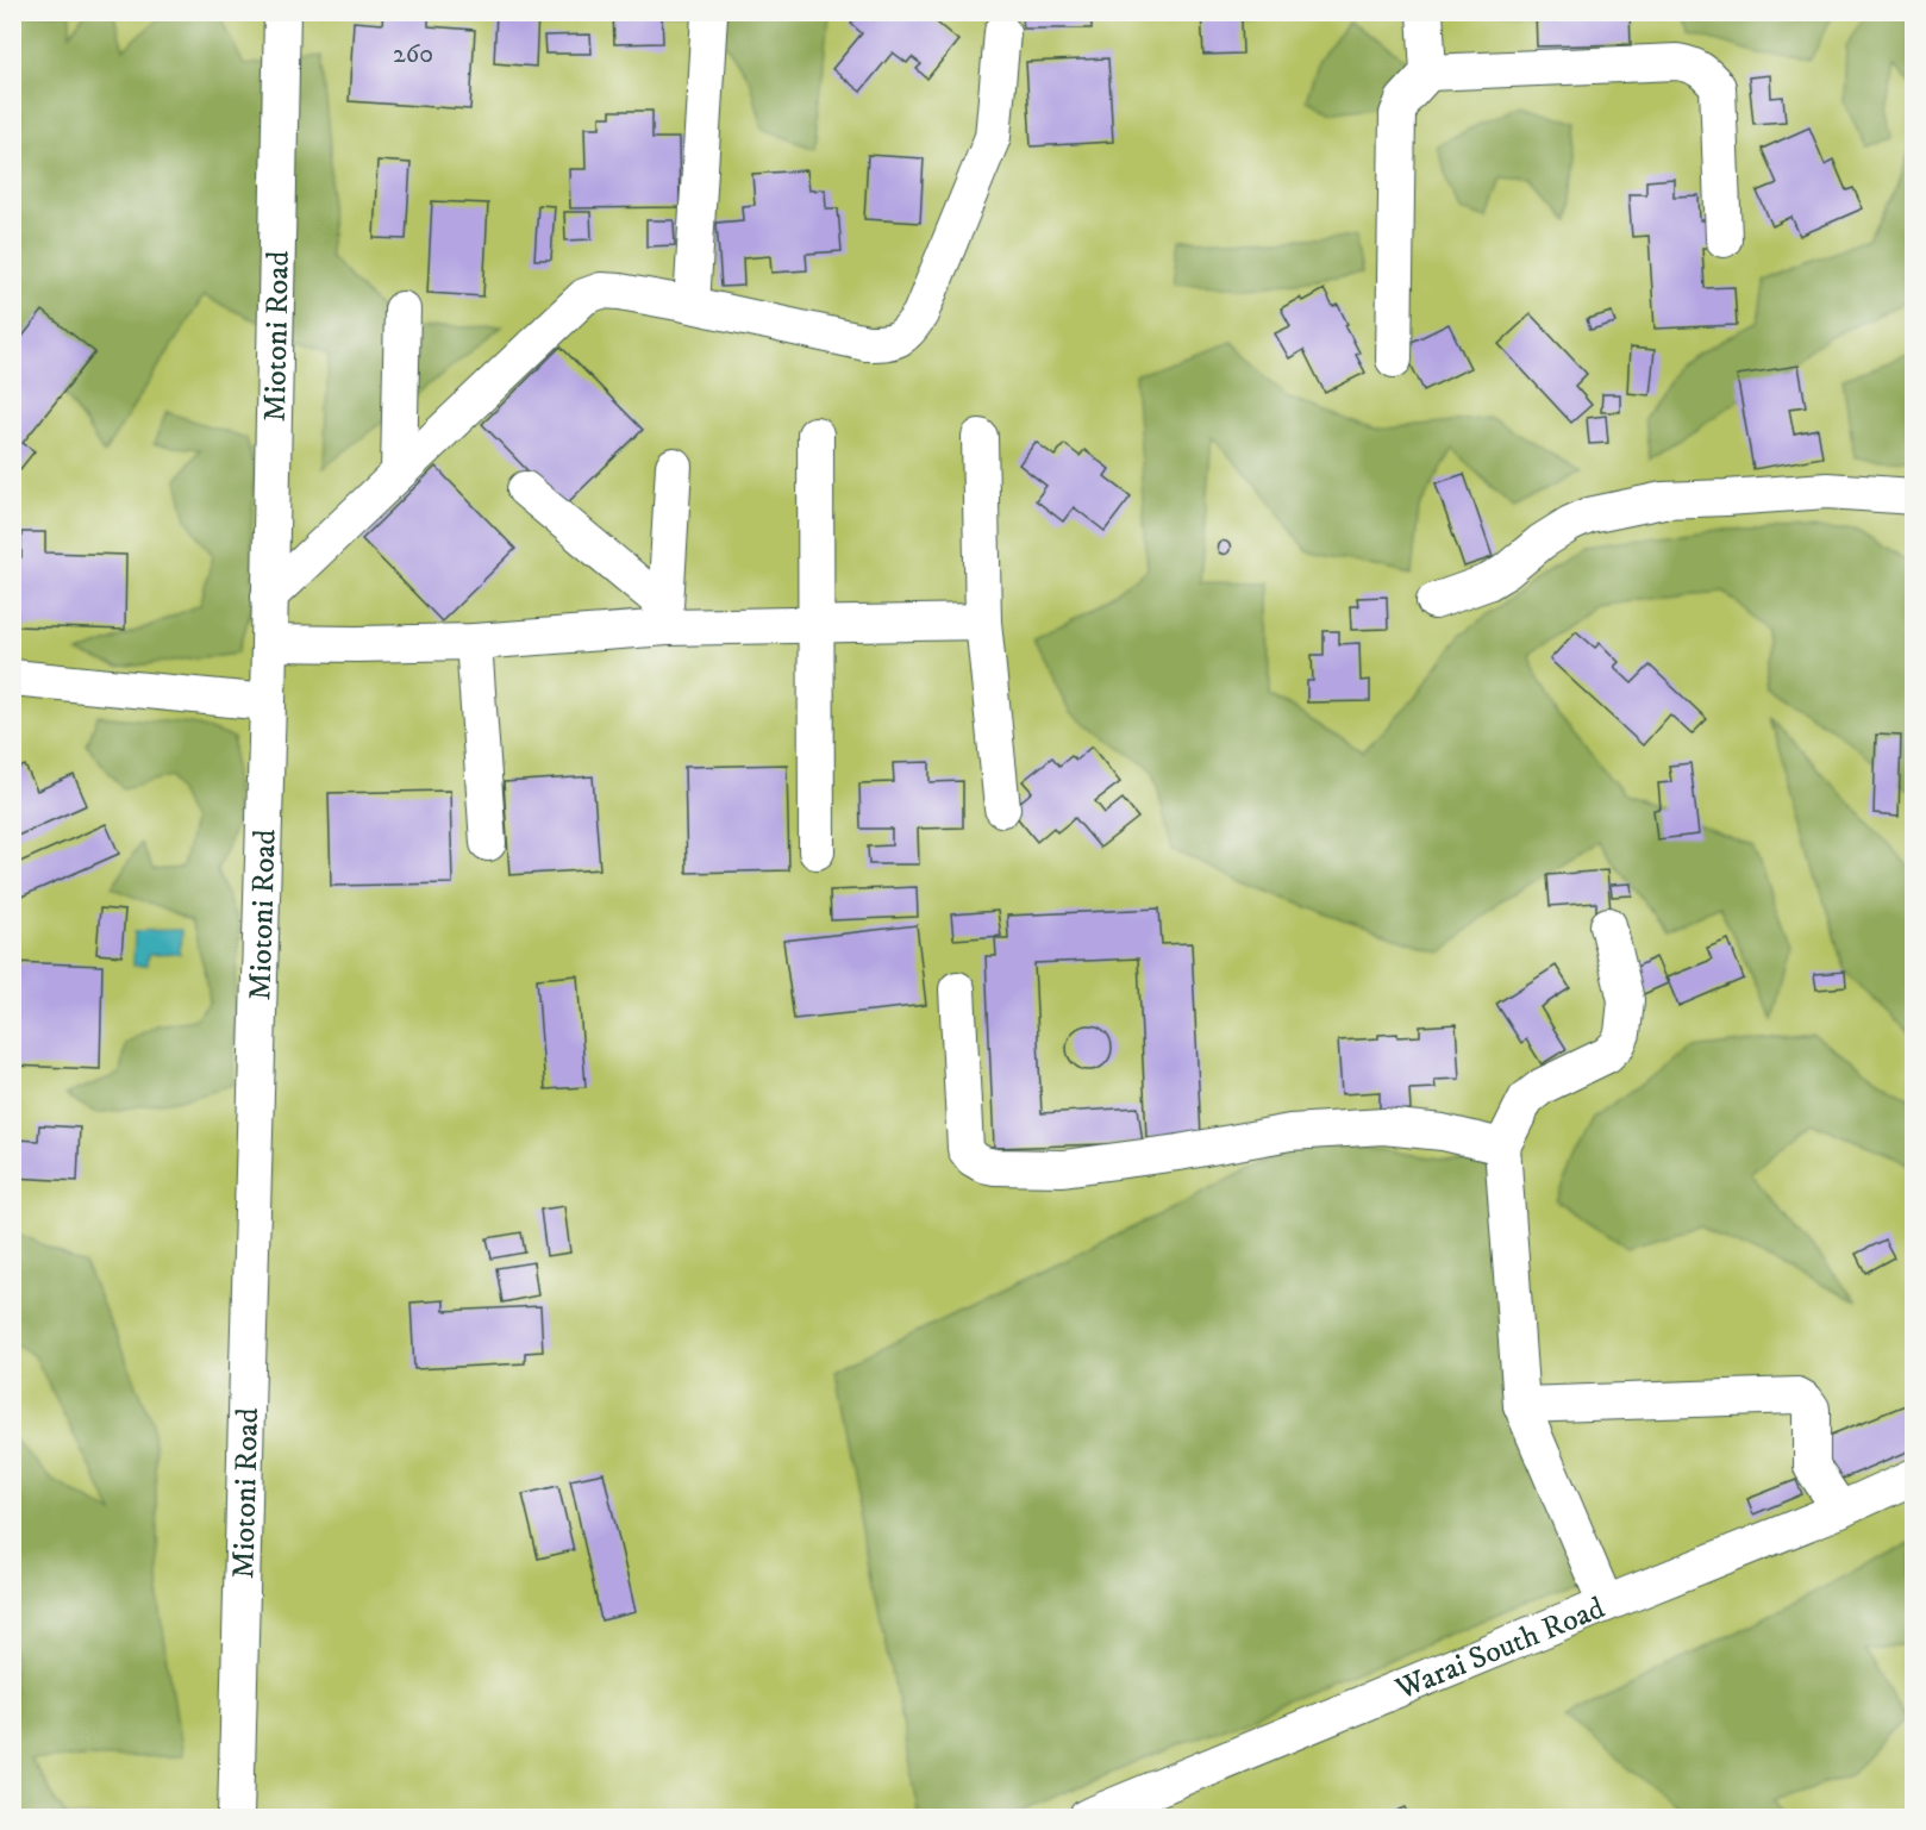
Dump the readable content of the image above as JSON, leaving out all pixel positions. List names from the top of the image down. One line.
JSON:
{"streets":{"street":["Miotoni Road","Warai South Road"]},"house_numbers":["260"]}
